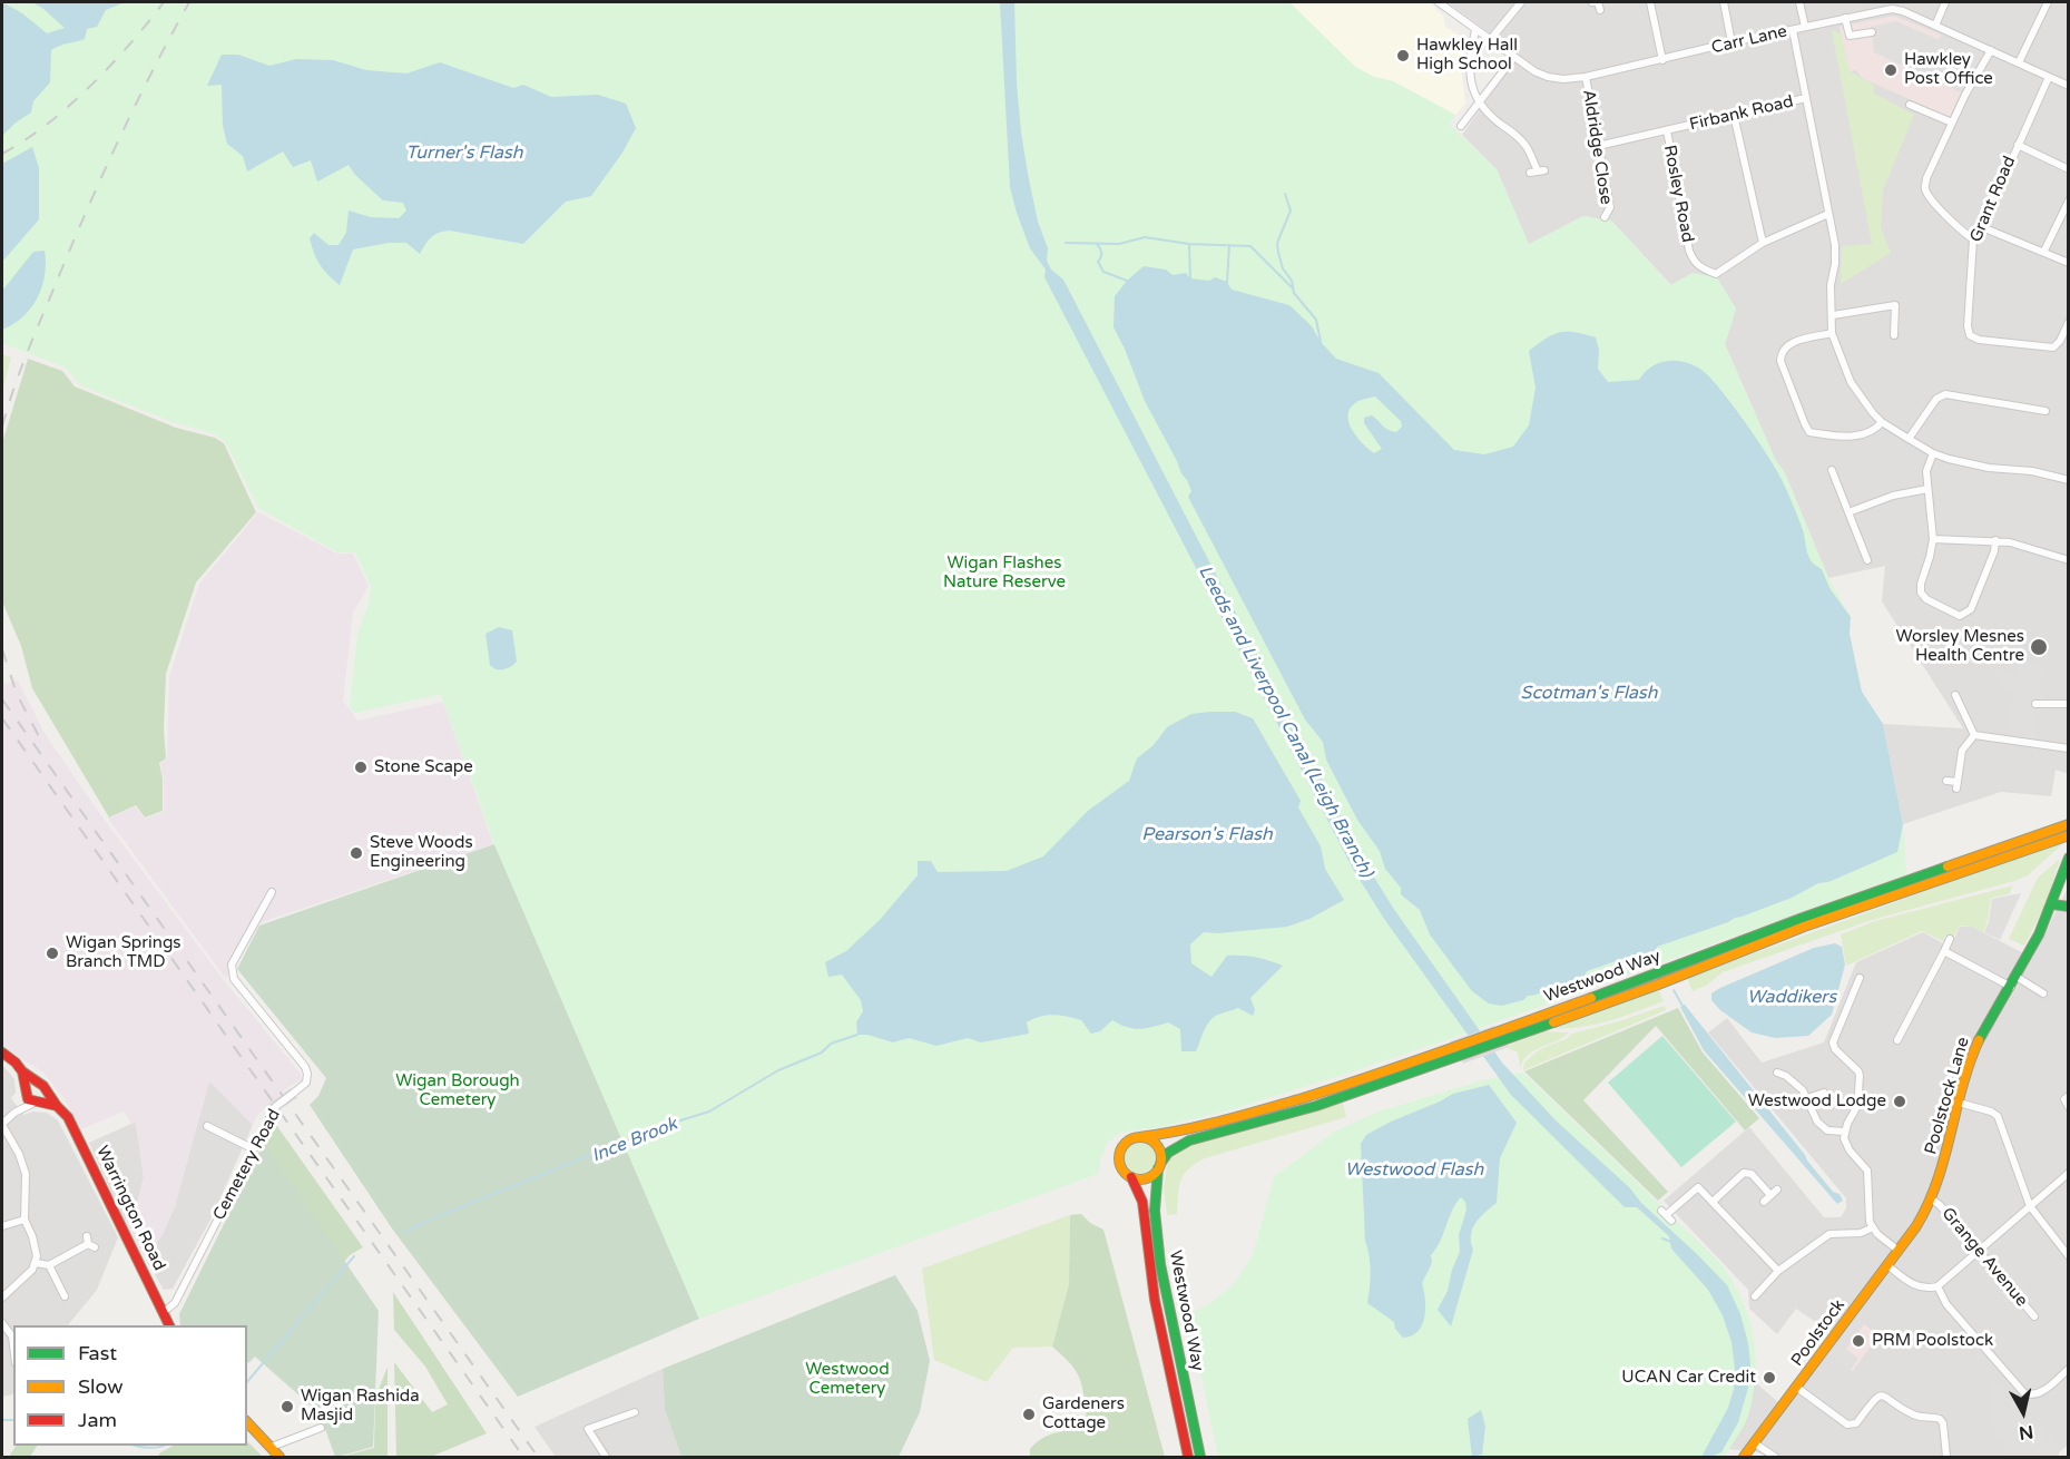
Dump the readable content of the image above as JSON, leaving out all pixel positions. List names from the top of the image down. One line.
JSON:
{"streets":{"main road":["Westwood Way","Poolstock Lane","Warrington Road","Poolstock"],"street":["Carr Lane","Firbank Road","Aldridge Close","Rosley Road","Grant Road","Cemetery Road","Grange Avenue"]},"crossings":[["Carr Lane","Aldridge Close"],["Carr Lane","Grant Road"],["Firbank Road","Aldridge Close"],["Firbank Road","Rosley Road"],["Poolstock Lane","Grange Avenue"],["Poolstock Lane","Poolstock"],["Cemetery Road","Warrington Road"]],"water":["Turner's Flash","Scotman's Flash","Leeds and Liverpool Canal (Leigh Branch)","Pearson's Flash","Waddikers","Ince Brook","Westwood Flash"],"parks":["Wigan Flashes Nature Reserve","Wigan Borough Cemetery","Westwood Cemetery"],"places":["Hawkley Hall High School","Hawkley Post Office","Worsley Mesnes Health Centre","Stone Scape","Steve Woods Engineering","Wigan Springs Branch TMD","Westwood Lodge","PRM Poolstock","UCAN Car Credit","Wigan Rashida Masjid","Gardeners Cottage"],"legend":["Fast","Slow","Jam"],"north":"bottom"}
